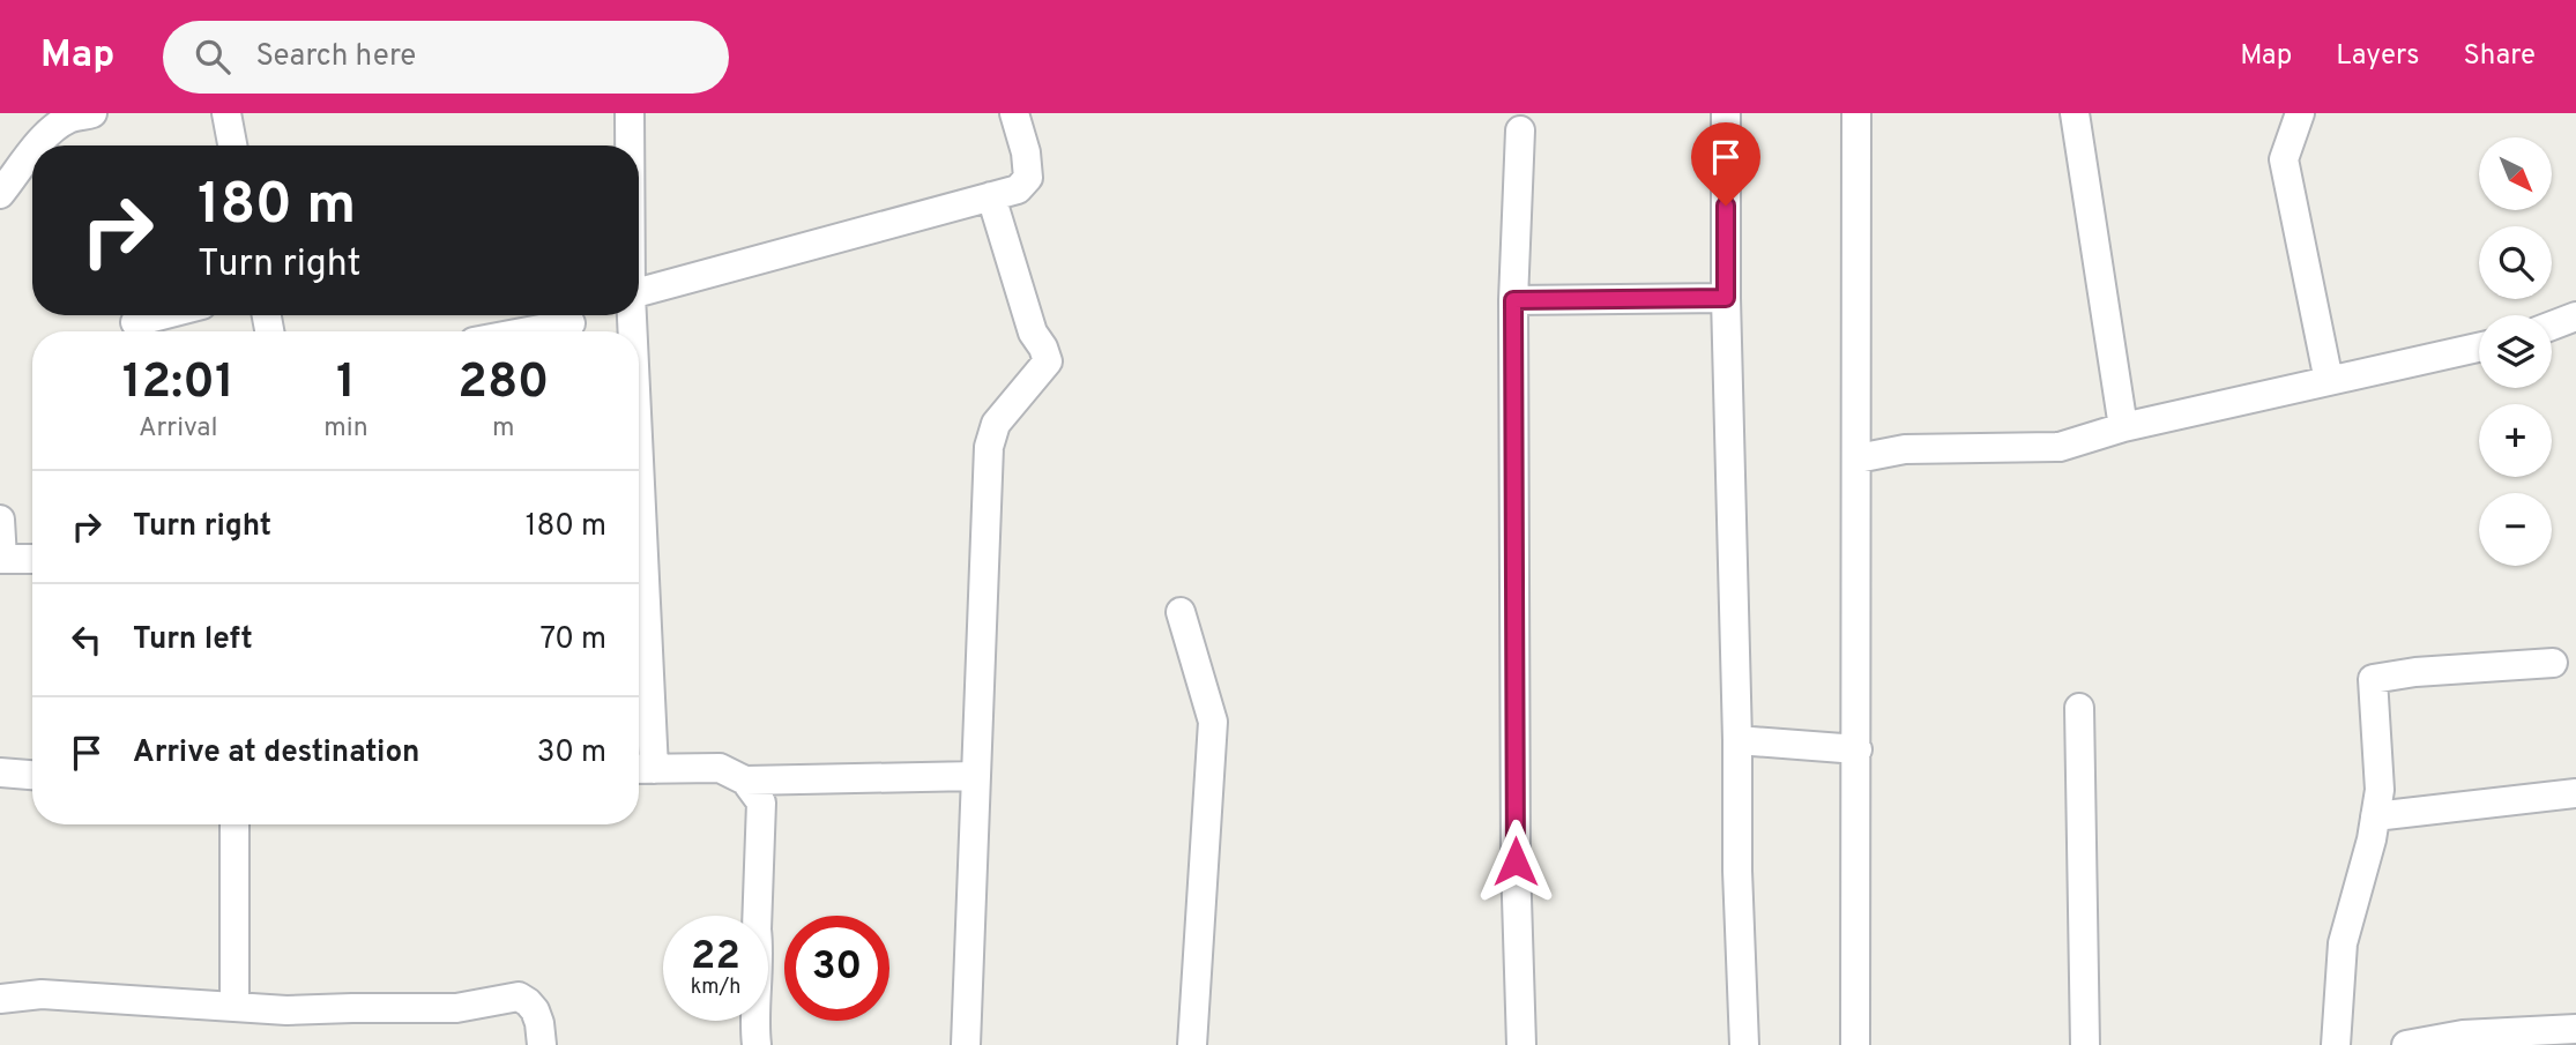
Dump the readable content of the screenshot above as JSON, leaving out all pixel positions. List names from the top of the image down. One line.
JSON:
{"north":"bottom right","page":{"header":"Map","search":"Search here","nav":["Map","Layers","Share"],"map_buttons":["+","−"],"turn":["180 m","Turn right"],"eta":["12:01","Arrival","1","min","280","m"],"list":[{"name":"Turn right","value":"180 m"},{"name":"Turn left","value":"70 m"},{"name":"Arrive at destination","value":"30 m"}],"speed":"22 km/h","limit":"30"}}
